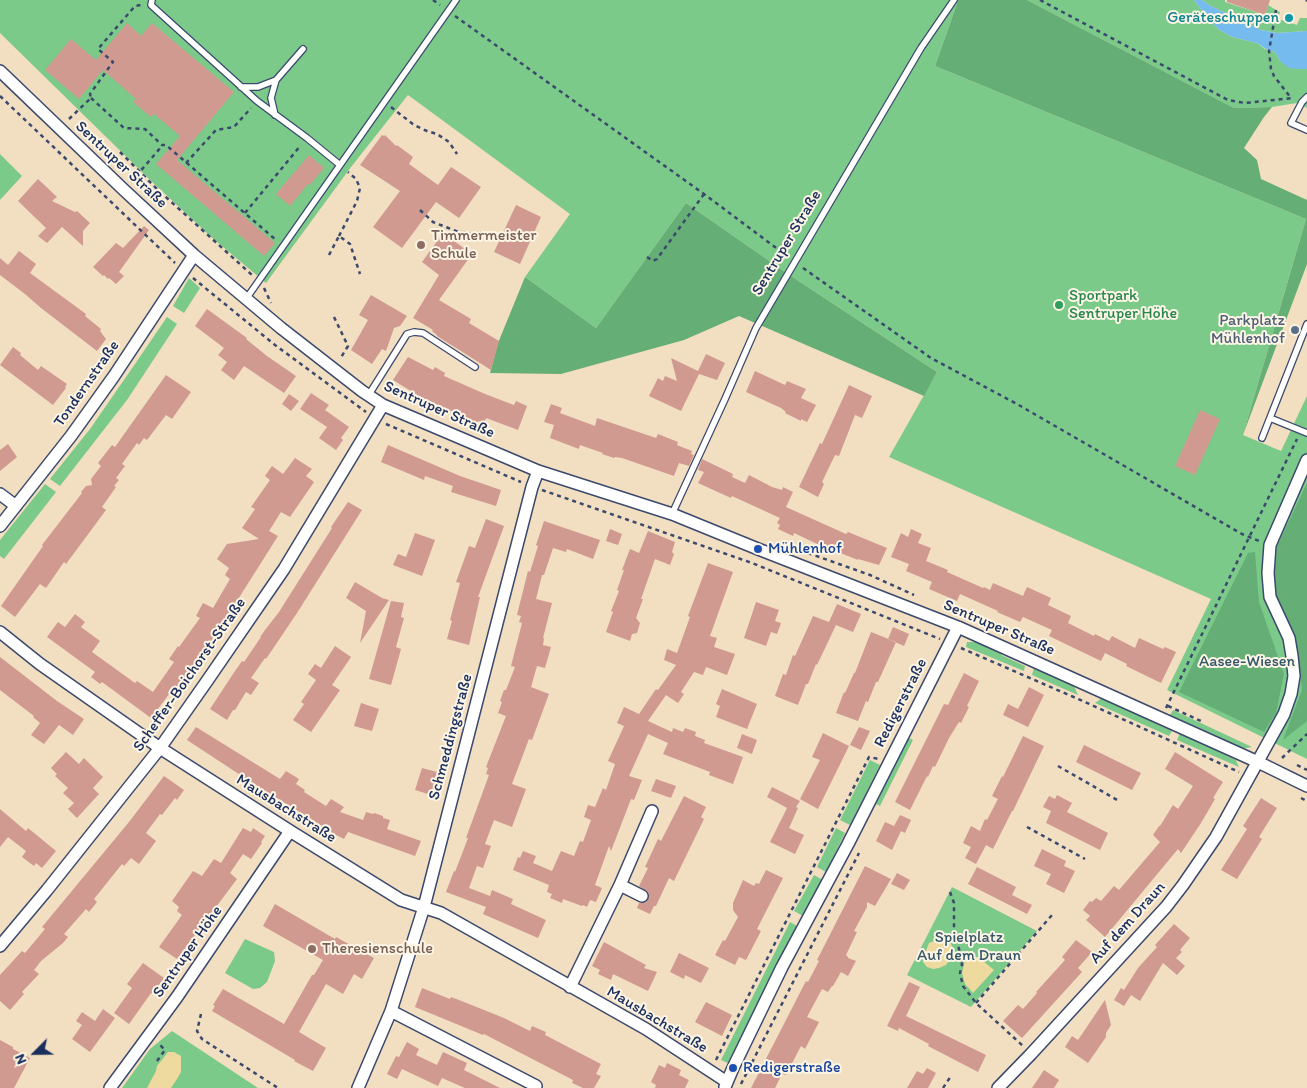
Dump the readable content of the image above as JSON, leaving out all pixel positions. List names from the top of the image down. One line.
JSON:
{"streets":{"street":["Sentruper Straße","Tondernstraße","Scheffer-Boichorst-Straße","Redigerstraße","Schmeddingstraße","Mausbachstraße","Auf dem Draun","Sentruper Höhe"]},"crossings":[["Sentruper Straße","Tondernstraße"],["Sentruper Straße","Scheffer-Boichorst-Straße"],["Sentruper Straße","Redigerstraße"],["Sentruper Straße","Schmeddingstraße"],["Sentruper Straße","Auf dem Draun"],["Scheffer-Boichorst-Straße","Mausbachstraße"],["Redigerstraße","Mausbachstraße"],["Schmeddingstraße","Mausbachstraße"],["Mausbachstraße","Sentruper Höhe"]],"parks":["Aasee-Wiesen","Spielplatz Auf dem Draun"],"places":["Geräteschuppen","Timmermeister Schule","Sportpark Sentruper Höhe","Parkplatz Mühlenhof","Mühlenhof","Theresienschule","Redigerstraße"],"north":"bottom left"}
